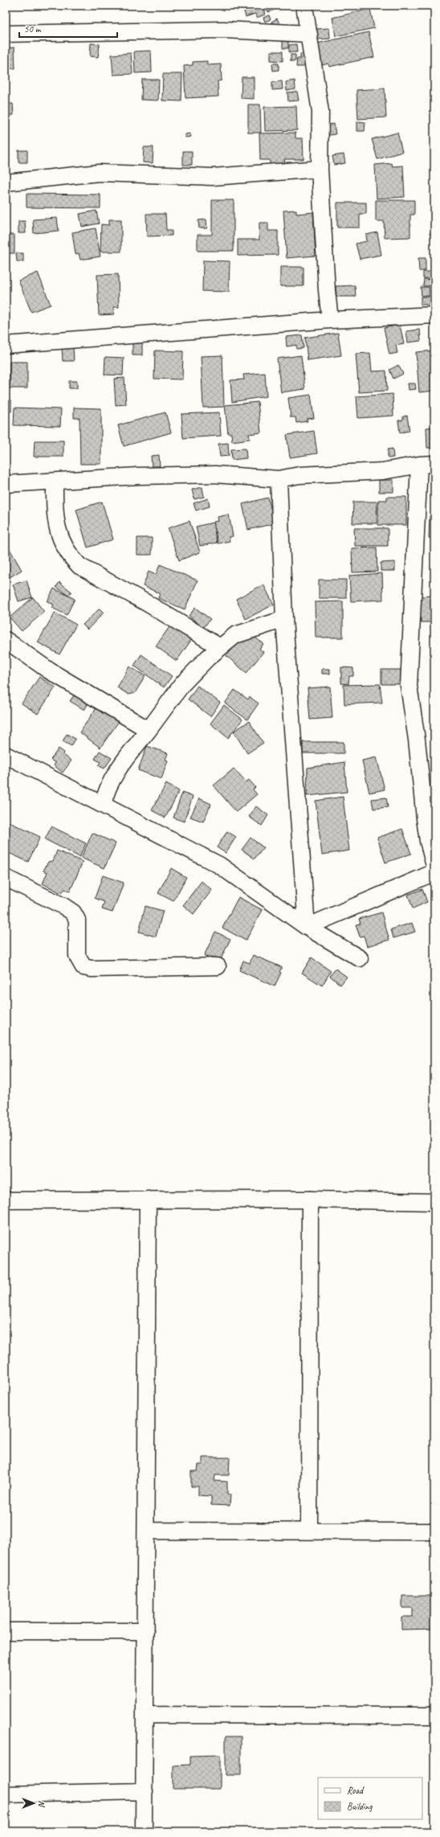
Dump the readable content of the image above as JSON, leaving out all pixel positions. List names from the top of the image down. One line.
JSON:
{"legend":["Road","Building"],"scale_bar":"50 m","north":"right"}
